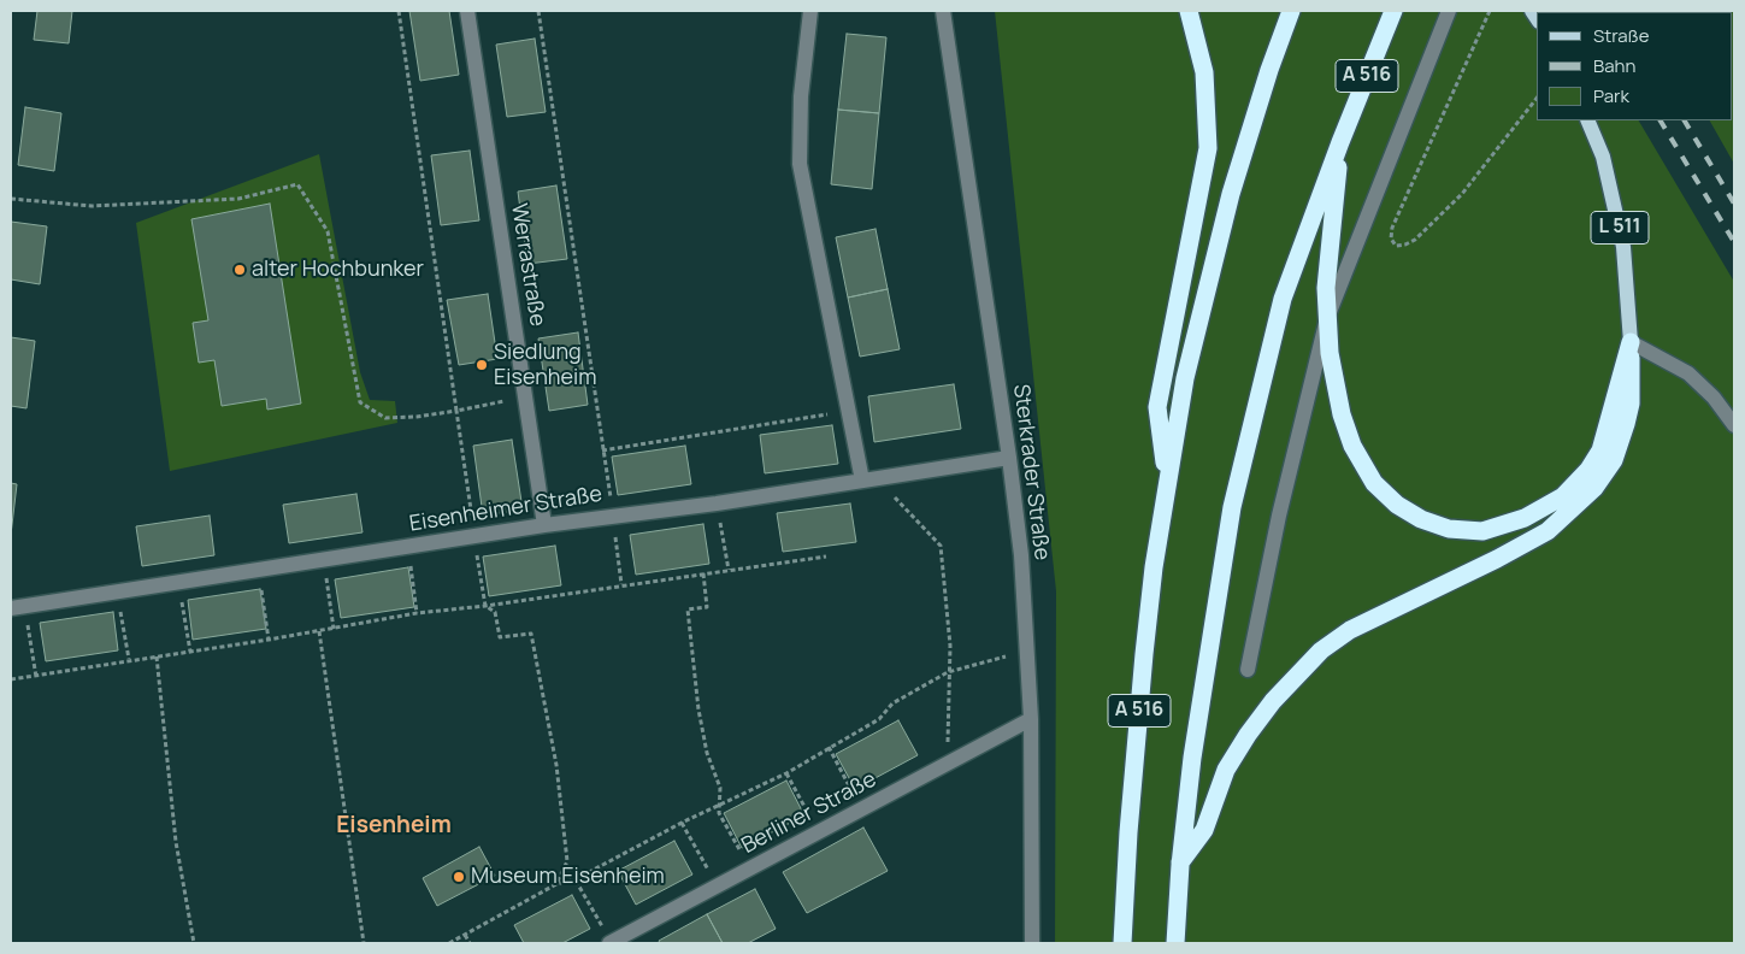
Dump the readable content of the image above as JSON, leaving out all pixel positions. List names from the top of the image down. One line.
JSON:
{"streets":{"highway":["A 516"],"main road":["L 511"],"street":["Werrastraße","Sterkrader Straße","Eisenheimer Straße","Berliner Straße"]},"crossings":[["Werrastraße","Eisenheimer Straße"],["Sterkrader Straße","Eisenheimer Straße"],["Sterkrader Straße","Berliner Straße"]],"districts":["Eisenheim"],"places":["alter Hochbunker","Siedlung Eisenheim","Museum Eisenheim"],"legend":["Straße","Bahn","Park"]}
